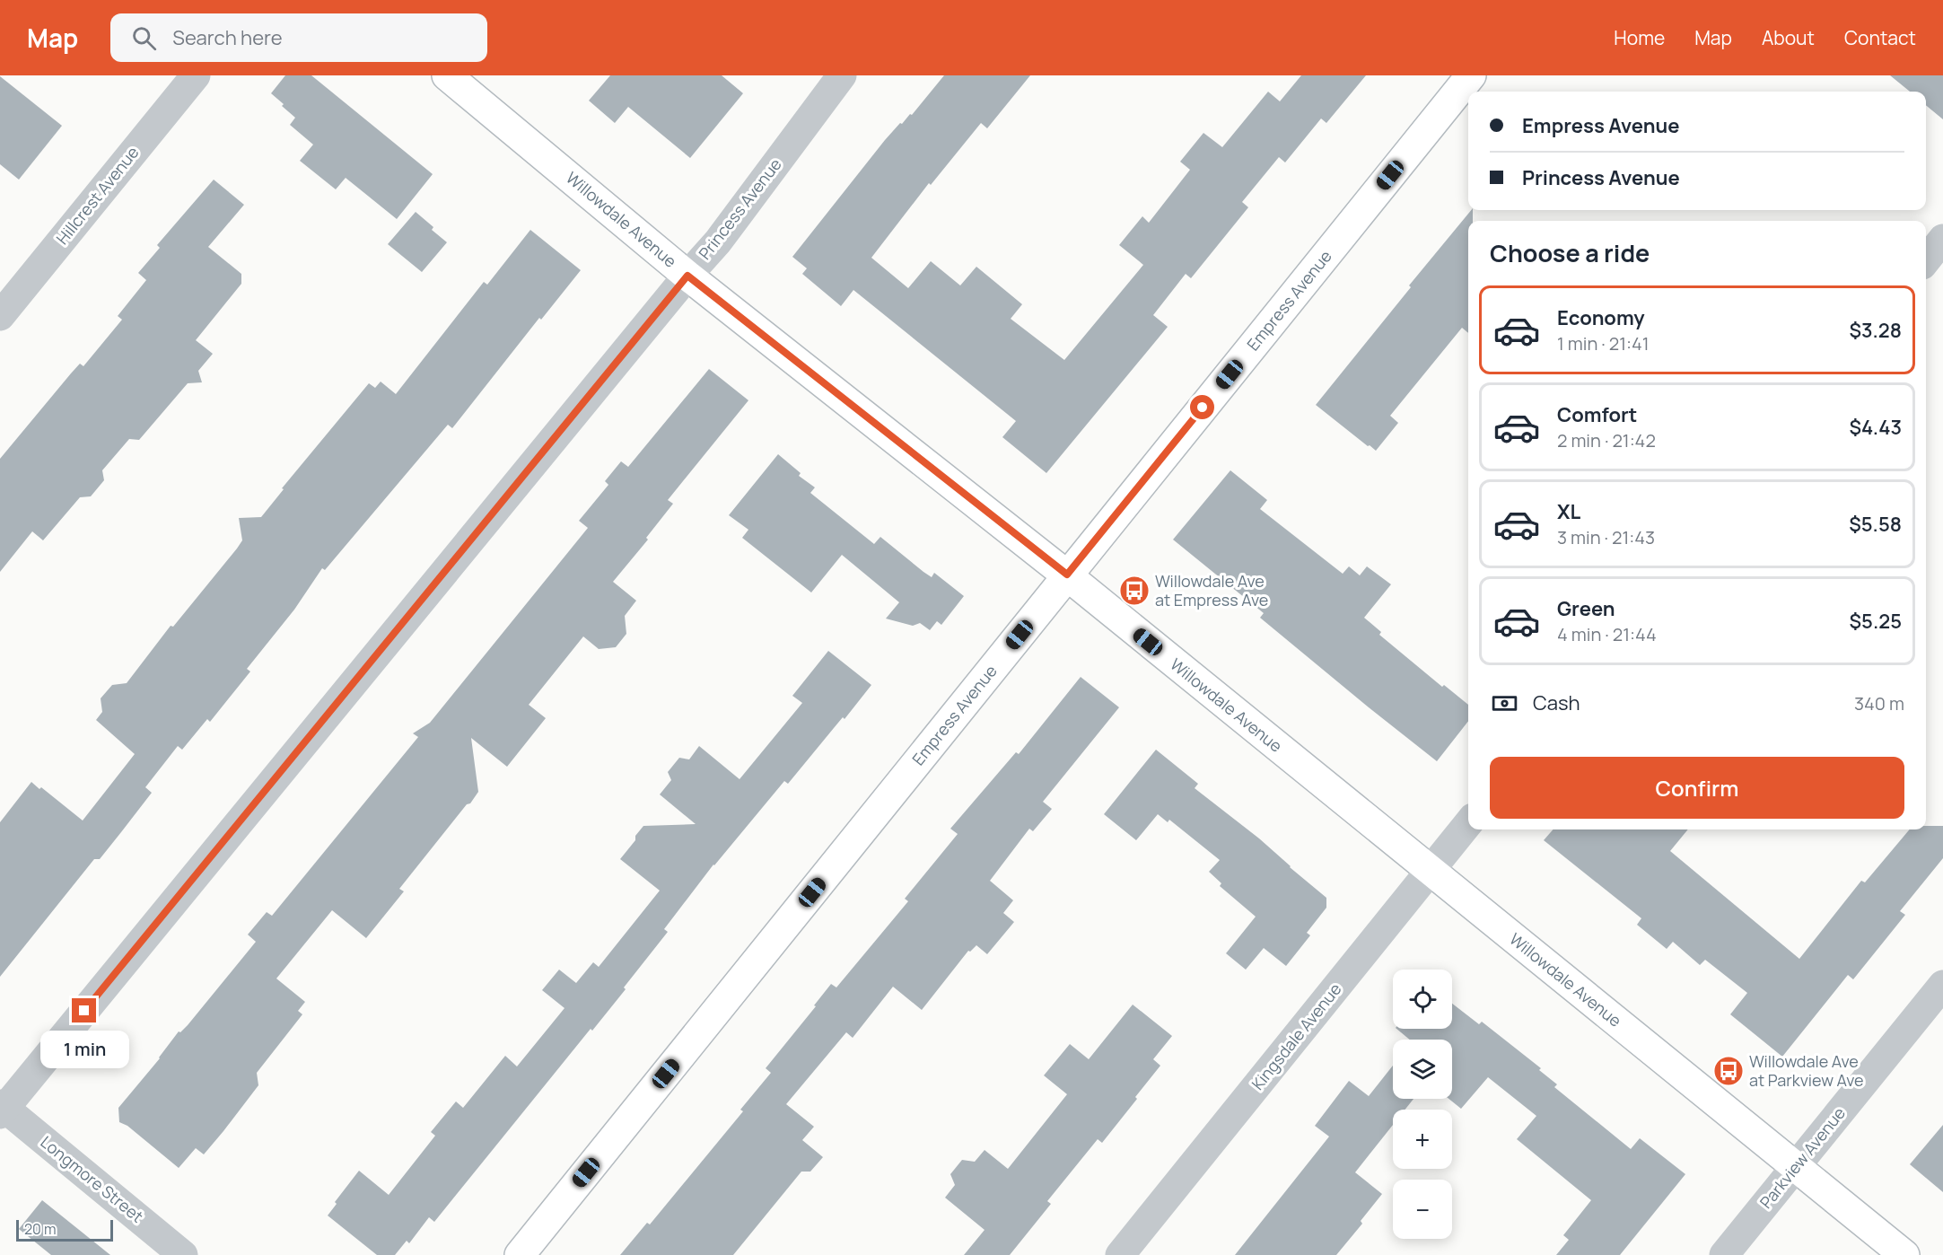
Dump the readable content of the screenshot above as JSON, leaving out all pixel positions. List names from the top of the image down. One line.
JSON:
{"streets":{"street":["Hillcrest Avenue","Princess Avenue","Willowdale Avenue","Empress Avenue","Kingsdale Avenue","Parkview Avenue","Longmore Street"]},"crossings":[["Princess Avenue","Willowdale Avenue"],["Princess Avenue","Longmore Street"],["Willowdale Avenue","Empress Avenue"],["Willowdale Avenue","Kingsdale Avenue"],["Willowdale Avenue","Parkview Avenue"]],"places":{"bus stop":["Willowdale Ave at Empress Ave","Willowdale Ave at Parkview Ave"]},"scale_bar":"20 m","page":{"header":"Map","search":"Search here","nav":["Home","Map","About","Contact"],"banner":["Empress Avenue","Princess Avenue"],"heading":"Choose a ride","list":[{"name":"Economy","note":"1 min · 21:41","value":"$3.28"},{"name":"Comfort","note":"2 min · 21:42","value":"$4.43"},{"name":"XL","note":"3 min · 21:43","value":"$5.58"},{"name":"Green","note":"4 min · 21:44","value":"$5.25"}],"pay":["Cash","340 m"],"buttons":"Confirm","map_buttons":["+","−"],"bubble":"1 min","scale":"20 m"}}
